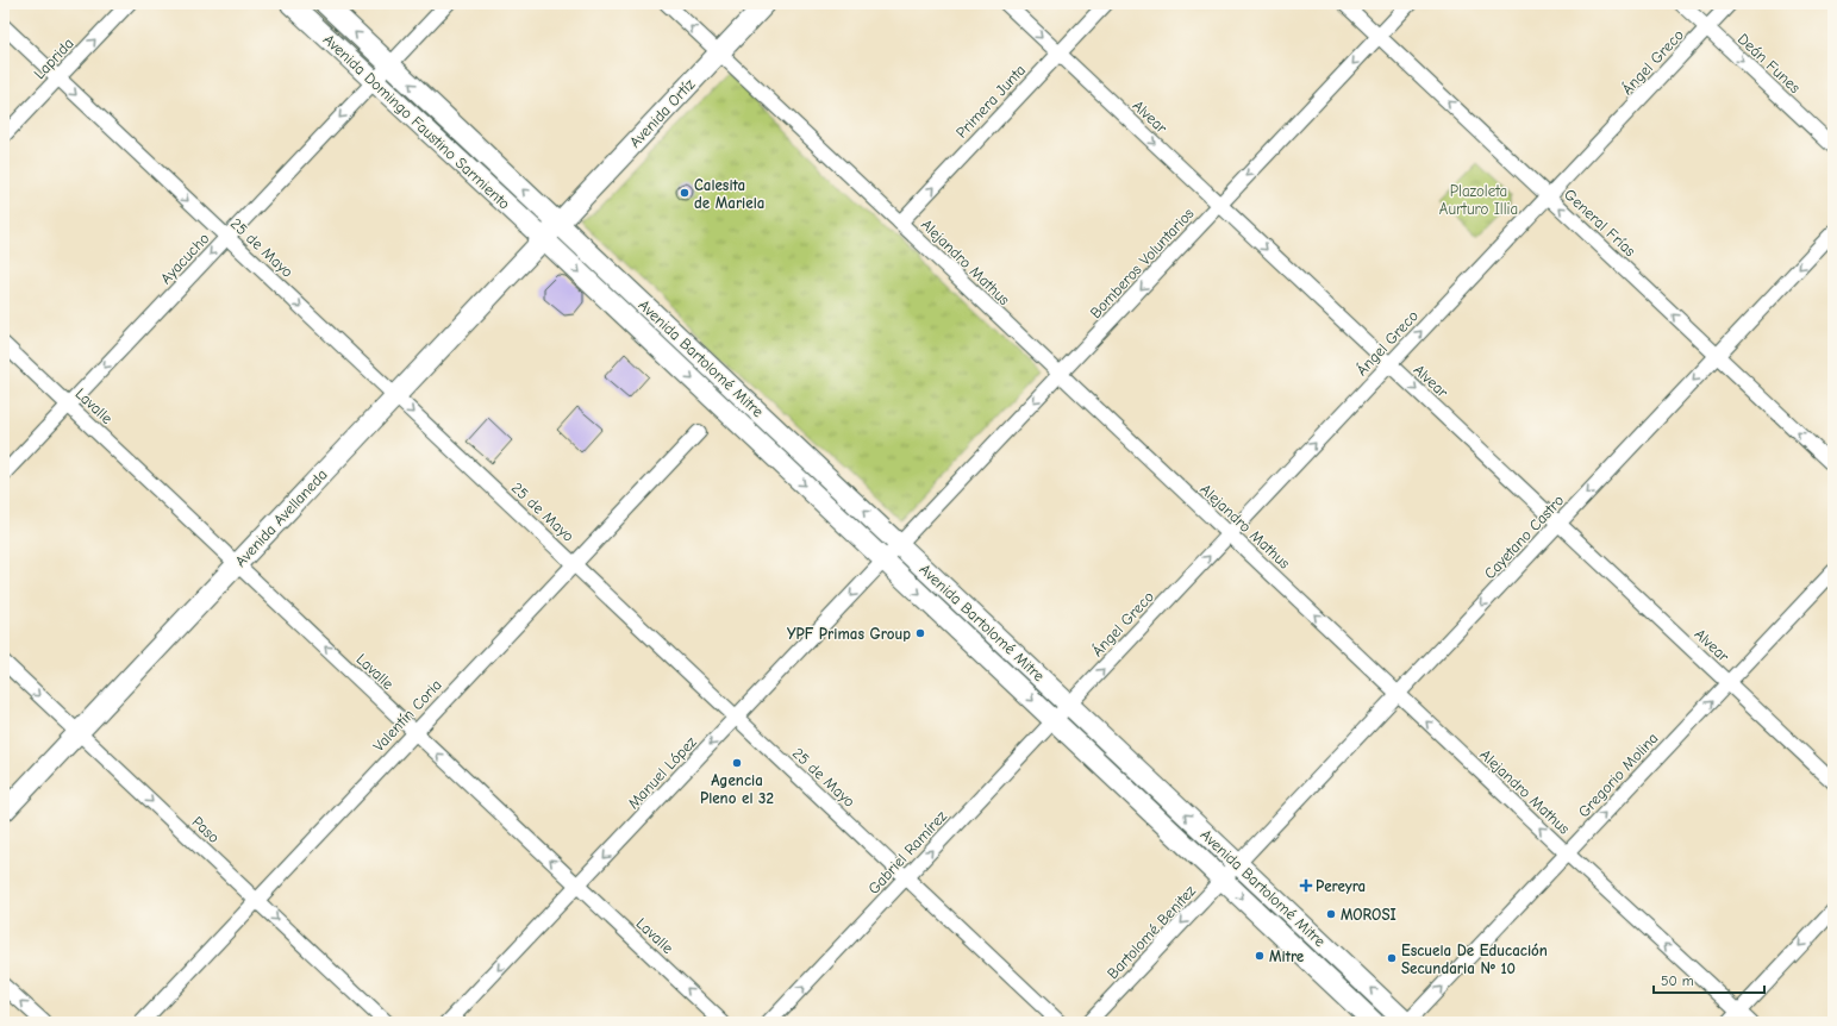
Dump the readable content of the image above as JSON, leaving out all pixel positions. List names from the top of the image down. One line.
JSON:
{"streets":{"main road":["Avenida Ortíz","Avenida Domingo Faustino Sarmiento","Avenida Bartolomé Mitre","Avenida Avellaneda"],"street":["Laprida","Ángel Greco","Deán Funes","Primera Junta","Alvear","General Frías","25 de Mayo","Ayacucho","Alejandro Mathus","Bomberos Voluntarios","Lavalle","Cayetano Castro","Valentín Coria","Manuel López","Gregorio Molina","Paso","Gabriel Ramírez","Bartolomé Benitez"]},"crossings":[["Laprida","25 de Mayo"],["Ángel Greco","Deán Funes"],["Ángel Greco","Alvear"],["Ángel Greco","General Frías"],["Ángel Greco","Alejandro Mathus"],["Ángel Greco","Avenida Bartolomé Mitre"],["Ángel Greco","Gabriel Ramírez"],["Primera Junta","Alvear"],["Primera Junta","Alejandro Mathus"],["Avenida Ortíz","Avenida Domingo Faustino Sarmiento"],["Avenida Ortíz","Alejandro Mathus"],["Avenida Ortíz","Avenida Bartolomé Mitre"],["Avenida Ortíz","Avenida Avellaneda"],["Alvear","Bomberos Voluntarios"],["Alvear","Cayetano Castro"],["Alvear","Gregorio Molina"],["Avenida Domingo Faustino Sarmiento","Ayacucho"],["Avenida Domingo Faustino Sarmiento","Avenida Bartolomé Mitre"],["Avenida Domingo Faustino Sarmiento","Avenida Avellaneda"],["General Frías","Bomberos Voluntarios"],["General Frías","Cayetano Castro"],["25 de Mayo","Ayacucho"],["25 de Mayo","Avenida Avellaneda"],["25 de Mayo","Valentín Coria"],["25 de Mayo","Manuel López"],["25 de Mayo","Gabriel Ramírez"],["Ayacucho","Lavalle"],["Alejandro Mathus","Bomberos Voluntarios"],["Alejandro Mathus","Cayetano Castro"],["Alejandro Mathus","Gregorio Molina"],["Bomberos Voluntarios","Avenida Bartolomé Mitre"],["Bomberos Voluntarios","Manuel López"],["Avenida Bartolomé Mitre","Avenida Avellaneda"],["Avenida Bartolomé Mitre","Cayetano Castro"],["Avenida Bartolomé Mitre","Manuel López"],["Avenida Bartolomé Mitre","Gregorio Molina"],["Avenida Bartolomé Mitre","Gabriel Ramírez"],["Avenida Bartolomé Mitre","Bartolomé Benitez"],["Lavalle","Avenida Avellaneda"],["Lavalle","Valentín Coria"],["Lavalle","Manuel López"],["Avenida Avellaneda","Paso"],["Cayetano Castro","Bartolomé Benitez"],["Valentín Coria","Paso"]],"one_way":["Laprida","Ángel Greco","Deán Funes","Primera Junta","Alvear","General Frías","25 de Mayo","Ayacucho","Alejandro Mathus","Bomberos Voluntarios","Lavalle","Cayetano Castro","Manuel López","Gregorio Molina","Paso","Gabriel Ramírez","Bartolomé Benitez"],"parks":["Plazoleta Aurturo Illia"],"places":{"other":["Calesita de Mariela","YPF Primas Group","Agencia Pleno el 32","MOROSI","Mitre","Escuela De Educación Secundaria Nº 10"],"health":["Pereyra"]},"scale_bar":"50 m"}
